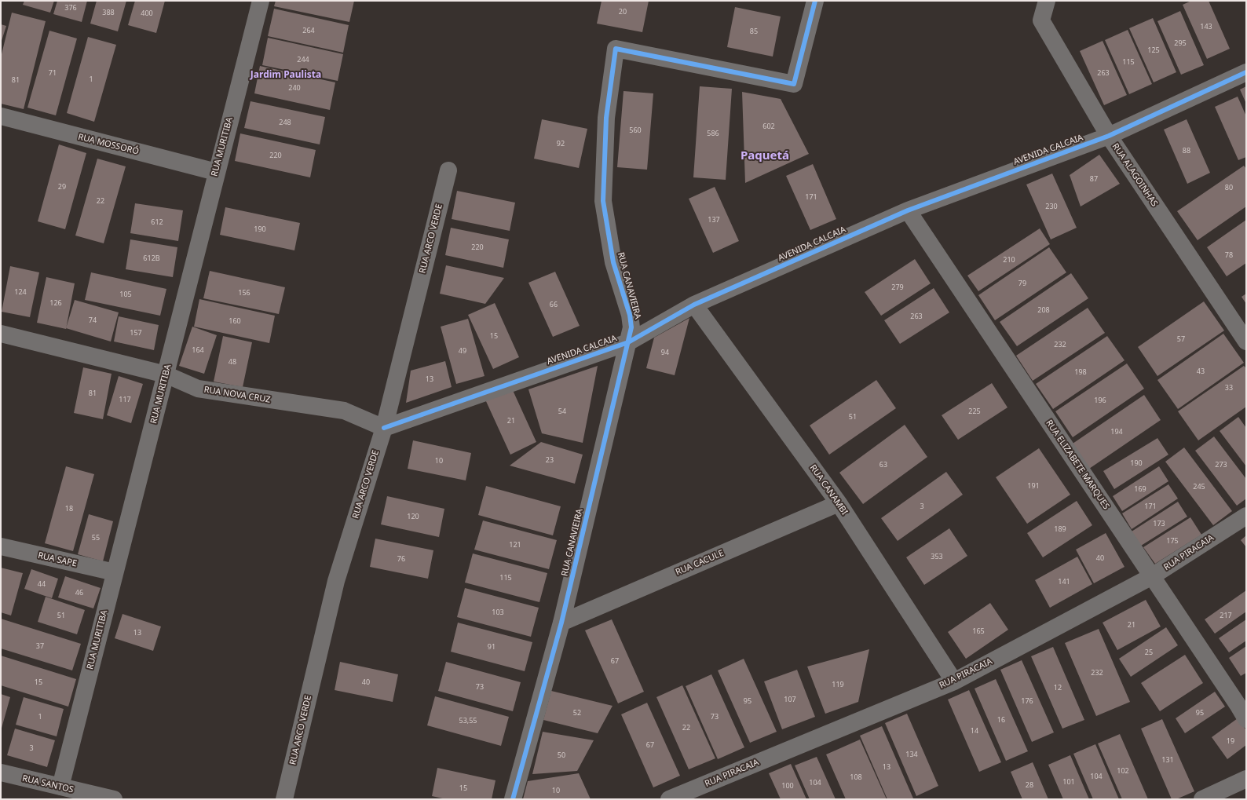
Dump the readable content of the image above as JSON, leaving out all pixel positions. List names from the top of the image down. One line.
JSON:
{"streets":{"street":["RUA MOSSORÓ","RUA MURITIBA","AVENIDA CALCAIA","RUA ALAGOINHAS","RUA ARCO VERDE","RUA CANAVIEIRA","RUA NOVA CRUZ","RUA ELIZABETE MARQUES","RUA CANAMBI","RUA PIRACAIA","RUA SAPE","RUA CACULE","RUA SANTOS"]},"crossings":[["RUA MOSSORÓ","RUA MURITIBA"],["RUA MURITIBA","RUA NOVA CRUZ"],["RUA MURITIBA","RUA SAPE"],["RUA MURITIBA","RUA SANTOS"],["AVENIDA CALCAIA","RUA ALAGOINHAS"],["AVENIDA CALCAIA","RUA ARCO VERDE"],["AVENIDA CALCAIA","RUA CANAVIEIRA"],["AVENIDA CALCAIA","RUA NOVA CRUZ"],["AVENIDA CALCAIA","RUA ELIZABETE MARQUES"],["AVENIDA CALCAIA","RUA CANAMBI"],["RUA ARCO VERDE","RUA NOVA CRUZ"],["RUA CANAVIEIRA","RUA CACULE"],["RUA ELIZABETE MARQUES","RUA PIRACAIA"],["RUA CANAMBI","RUA PIRACAIA"],["RUA CANAMBI","RUA CACULE"]],"districts":["Jardim Paulista","Paquetá"],"house_numbers":["376","20","388","400","143","264","85","295","125","244","115","71","263","1","81","240","248","602","560","586","92","88","220","87","29","80","171","22","230","137","612","190","220","78","612B","210","79","279","124","156","105","126","66","208","263","74","160","157","15","57","232","164","49","94","48","43","198","13","33","81","117","196","54","225","51","21","194","23","10","190","63","273","191","245","169","3","171","18","120","173","189","55","175","121","353","40","76","115","141","44","46","103","51","217","21","165","13","37","91","25","67","232","15","40","119","73","12","107","95","176","52","95","1","73","16","53,55","22","14","19","67","3","134","50","131","13","102","104","108","101","104","28","100","15","10"]}
